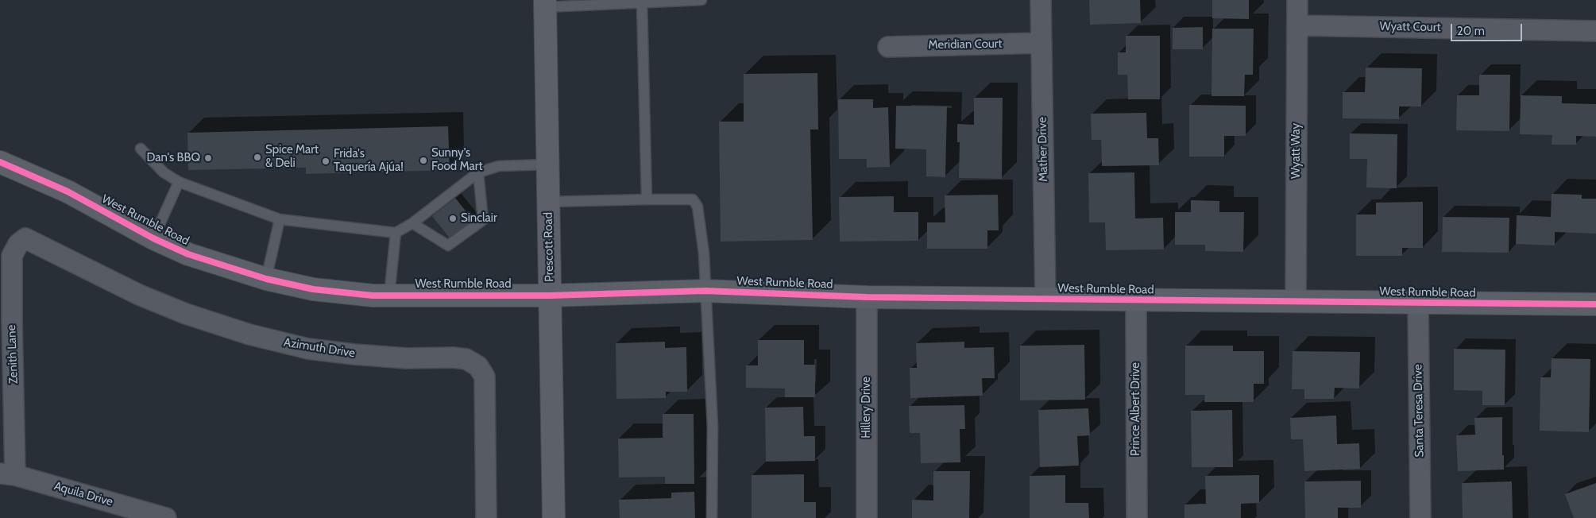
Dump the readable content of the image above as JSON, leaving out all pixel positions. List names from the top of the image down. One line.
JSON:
{"streets":{"street":["Wyatt Court","Meridian Court","Mather Drive","Wyatt Way","West Rumble Road","Prescott Road","Azimuth Drive","Zenith Lane","Hillery Drive","Prince Albert Drive","Santa Teresa Drive","Aquila Drive"]},"crossings":[["Wyatt Court","Wyatt Way"],["Meridian Court","Mather Drive"],["Mather Drive","West Rumble Road"],["Wyatt Way","West Rumble Road"],["West Rumble Road","Prescott Road"],["West Rumble Road","Hillery Drive"],["West Rumble Road","Prince Albert Drive"],["West Rumble Road","Santa Teresa Drive"],["Azimuth Drive","Zenith Lane"],["Zenith Lane","Aquila Drive"]],"places":["Spice Mart & Deli","Dan's BBQ","Sunny's Food Mart","Frida's Taquería Ajúa!","Sinclair"],"scale_bar":"20 m"}
